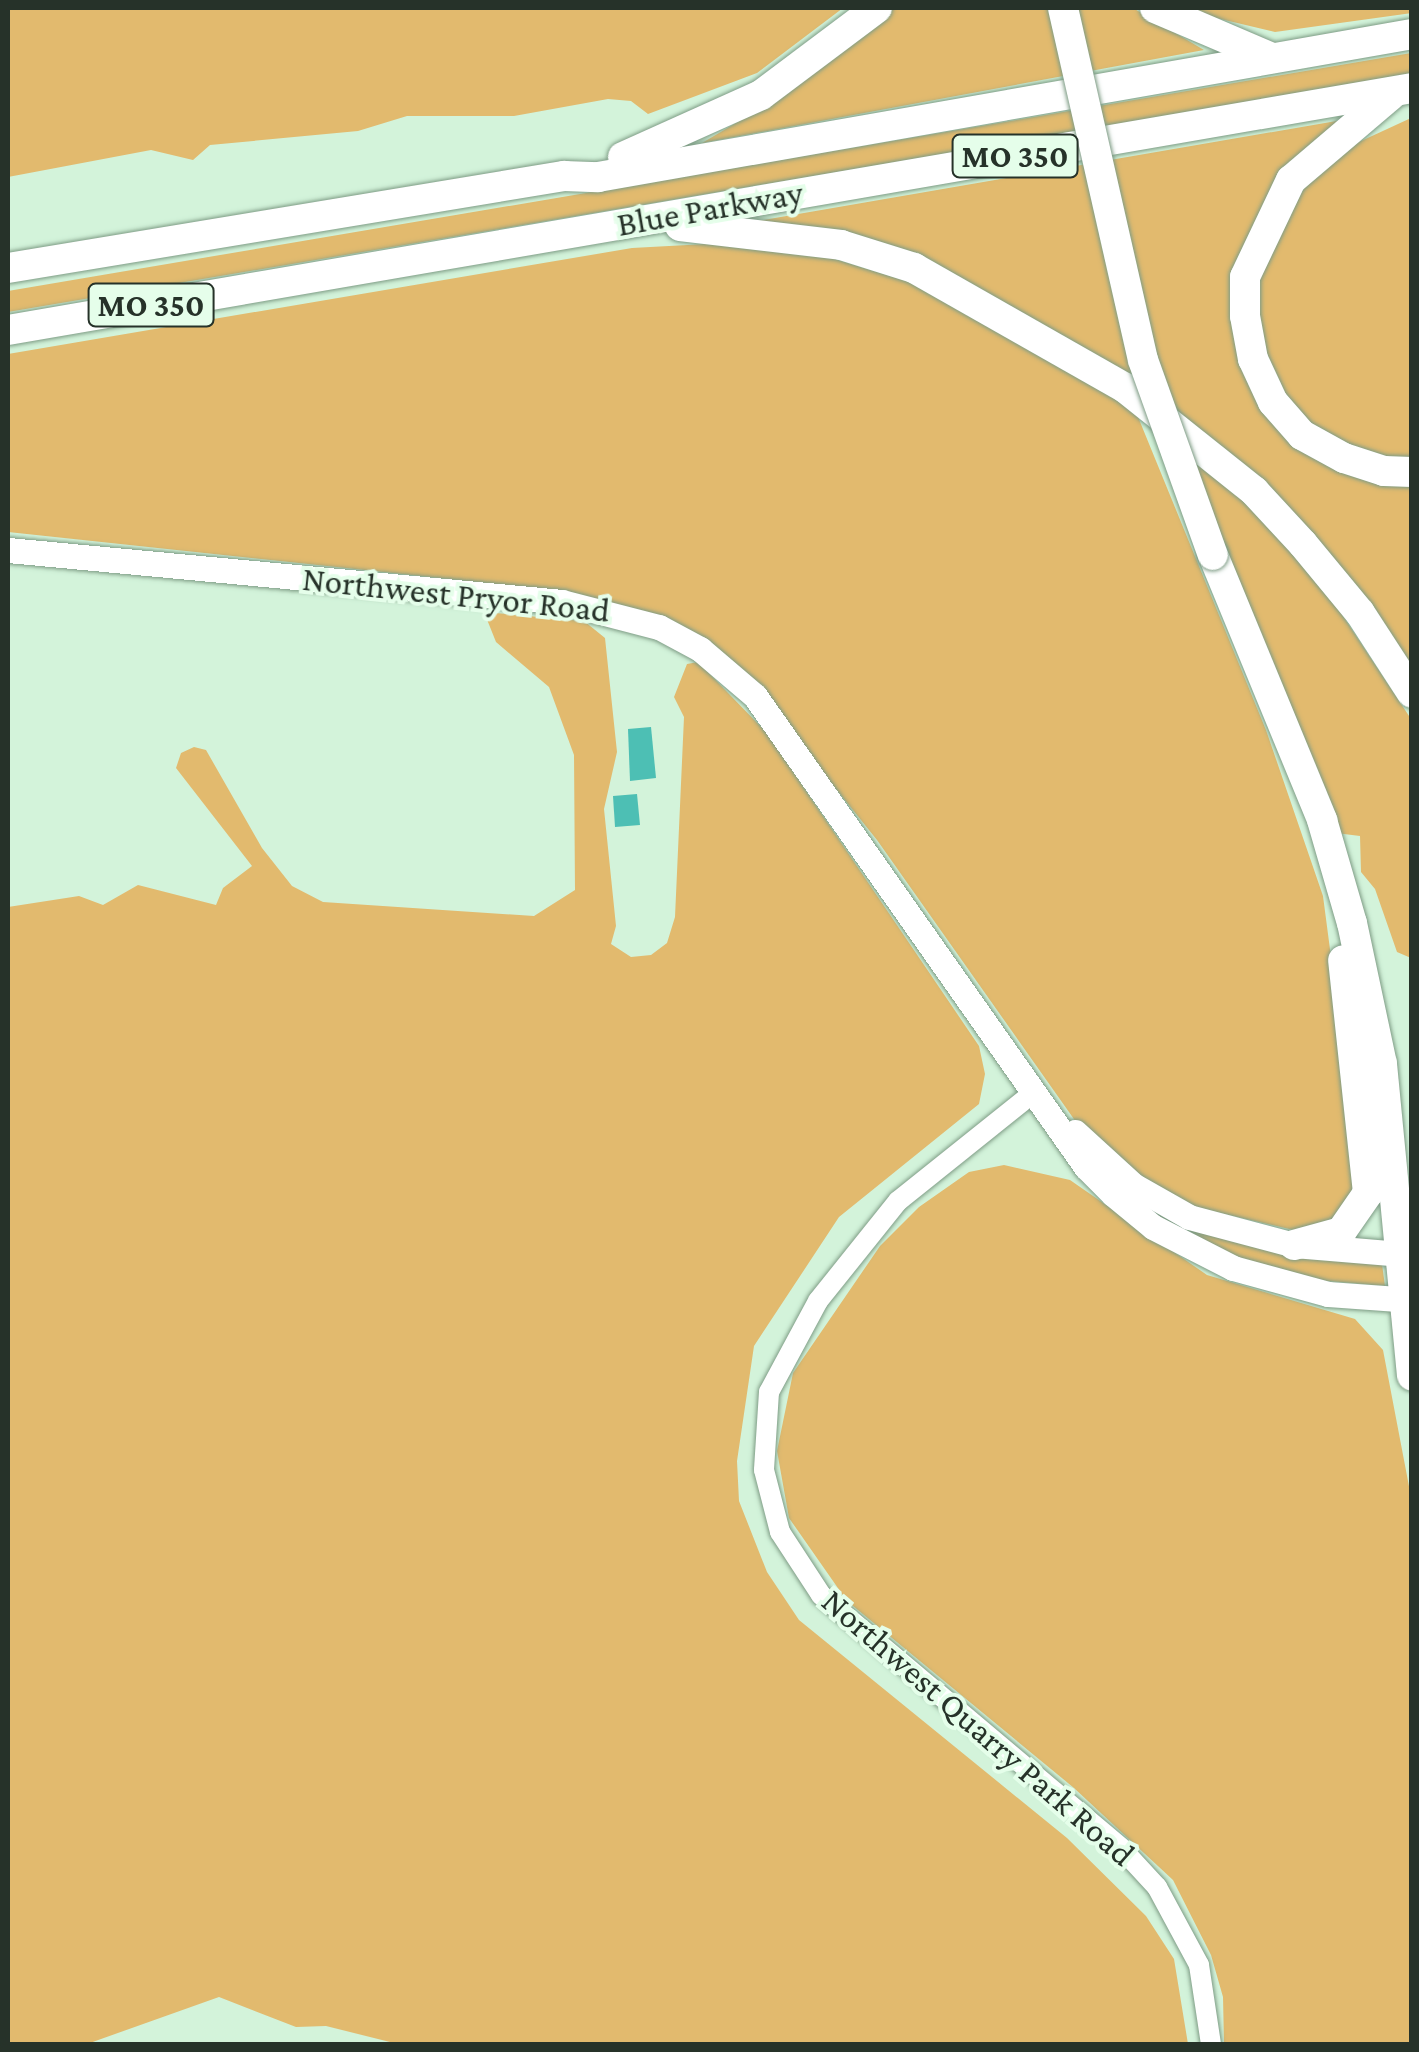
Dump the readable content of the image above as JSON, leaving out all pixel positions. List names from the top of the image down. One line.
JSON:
{"streets":{"highway":["MO 350","Blue Parkway"],"main road":["Northwest Pryor Road"],"street":["Northwest Quarry Park Road"]},"crossings":[["Northwest Pryor Road","Northwest Quarry Park Road"]]}
